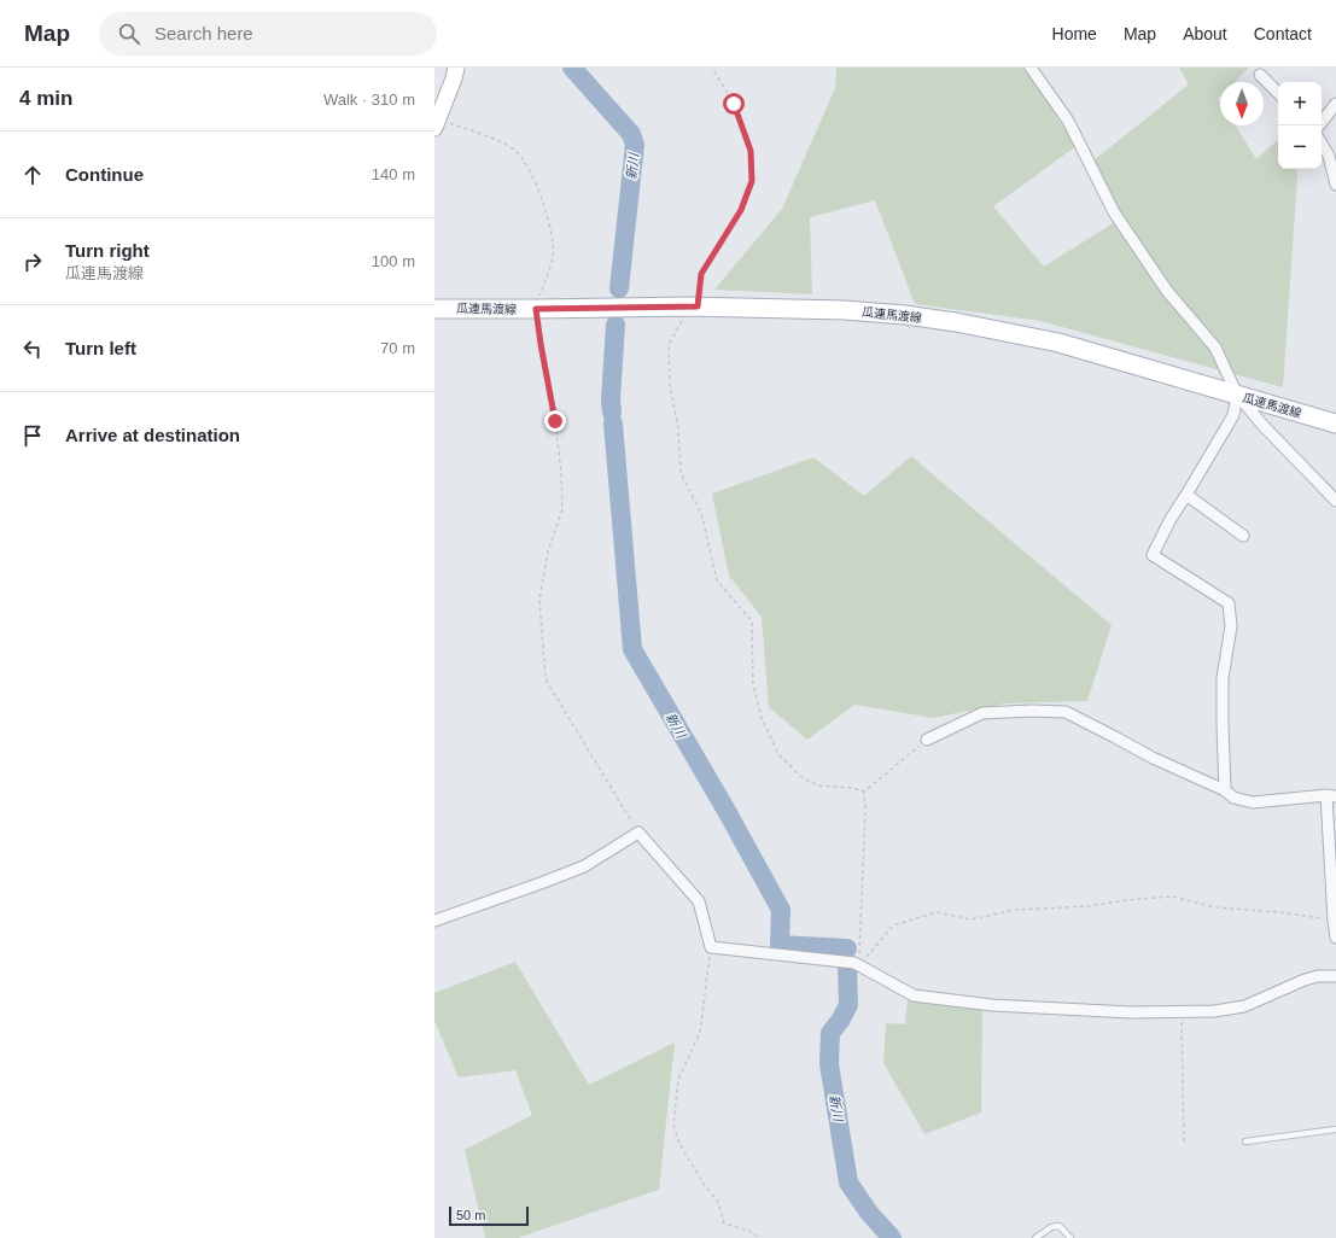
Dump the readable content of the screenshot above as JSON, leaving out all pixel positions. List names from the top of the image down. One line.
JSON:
{"streets":{"main road":["瓜連馬渡線"]},"water":["新川"],"scale_bar":"50 m","north":"bottom","page":{"header":"Map","search":"Search here","nav":["Home","Map","About","Contact"],"heading":["4 min","Walk · 310 m"],"map_buttons":["+","−"],"list":[["Continue","140 m"],["Turn right","瓜連馬渡線","100 m"],["Turn left","70 m"],"Arrive at destination"],"scale":"50 m"}}
